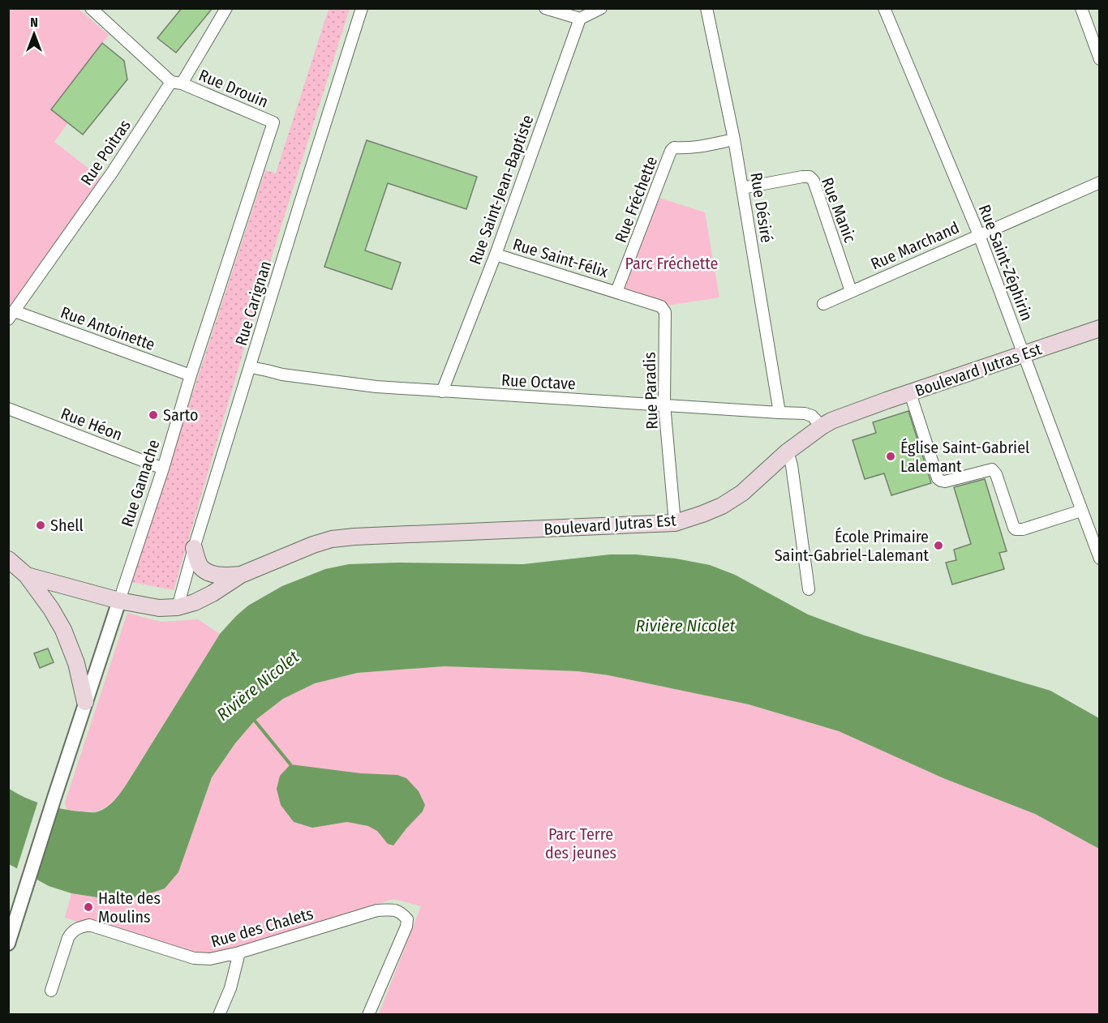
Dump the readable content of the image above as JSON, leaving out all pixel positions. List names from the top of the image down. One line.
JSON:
{"streets":{"main road":["Boulevard Jutras Est"],"street":["Rue Drouin","Rue Poitras","Rue Saint-Jean-Baptiste","Rue Fréchette","Rue Désiré","Rue Manic","Rue Marchand","Rue Saint-Félix","Rue Saint-Zéphirin","Rue Carignan","Rue Antoinette","Rue Octave","Rue Paradis","Rue Héon","Rue Gamache","Rue des Chalets"]},"crossings":[["Rue Drouin","Rue Poitras"],["Rue Drouin","Rue Gamache"],["Rue Poitras","Rue Antoinette"],["Rue Saint-Jean-Baptiste","Rue Saint-Félix"],["Rue Saint-Jean-Baptiste","Rue Octave"],["Rue Fréchette","Rue Désiré"],["Rue Fréchette","Rue Saint-Félix"],["Rue Fréchette","Rue Paradis"],["Rue Désiré","Rue Manic"],["Rue Désiré","Rue Octave"],["Rue Manic","Rue Marchand"],["Rue Marchand","Rue Saint-Zéphirin"],["Rue Saint-Félix","Rue Paradis"],["Rue Saint-Zéphirin","Boulevard Jutras Est"],["Rue Carignan","Boulevard Jutras Est"],["Rue Carignan","Rue Octave"],["Rue Antoinette","Rue Gamache"],["Boulevard Jutras Est","Rue Octave"],["Boulevard Jutras Est","Rue Paradis"],["Boulevard Jutras Est","Rue Gamache"],["Rue Octave","Rue Paradis"],["Rue Héon","Rue Gamache"]],"water":["Rivière Nicolet"],"parks":["Parc Fréchette","Parc Terre des jeunes"],"places":["Sarto","Église Saint-Gabriel Lalemant","Shell","École Primaire Saint-Gabriel-Lalemant","Halte des Moulins"],"north":"top"}
